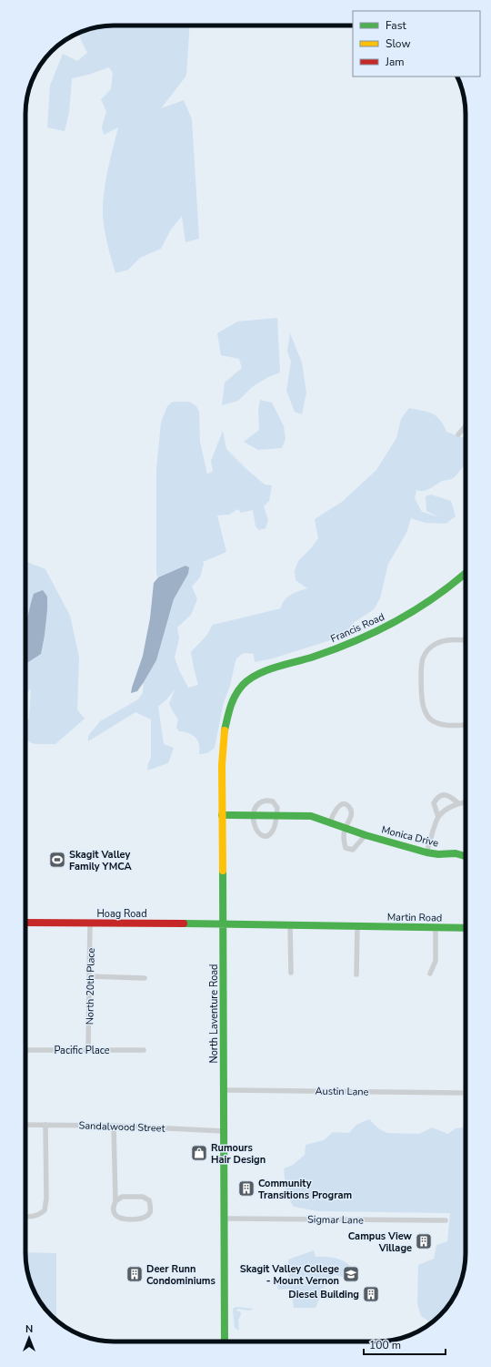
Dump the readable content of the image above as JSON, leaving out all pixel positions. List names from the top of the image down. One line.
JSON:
{"streets":{"street":["Francis Road","Monica Drive","Hoag Road","Martin Road","North 20th Place","North Laventure Road","Pacific Place","Austin Lane","Sandalwood Street","Sigmar Lane"]},"crossings":[["Francis Road","North Laventure Road"],["Monica Drive","North Laventure Road"],["Hoag Road","Martin Road"],["Hoag Road","North 20th Place"],["Hoag Road","North Laventure Road"],["Martin Road","North Laventure Road"],["North 20th Place","Pacific Place"],["North Laventure Road","Austin Lane"],["North Laventure Road","Sandalwood Street"],["North Laventure Road","Sigmar Lane"]],"places":{"sports":["Skagit Valley Family YMCA"],"shop":["Rumours Hair Design"],"building":["Community Transitions Program","Campus View Village","Deer Runn Condominiums","Diesel Building"],"school or university":["Skagit Valley College - Mount Vernon"]},"legend":["Fast","Slow","Jam"],"scale_bar":"100 m","north":"top"}
